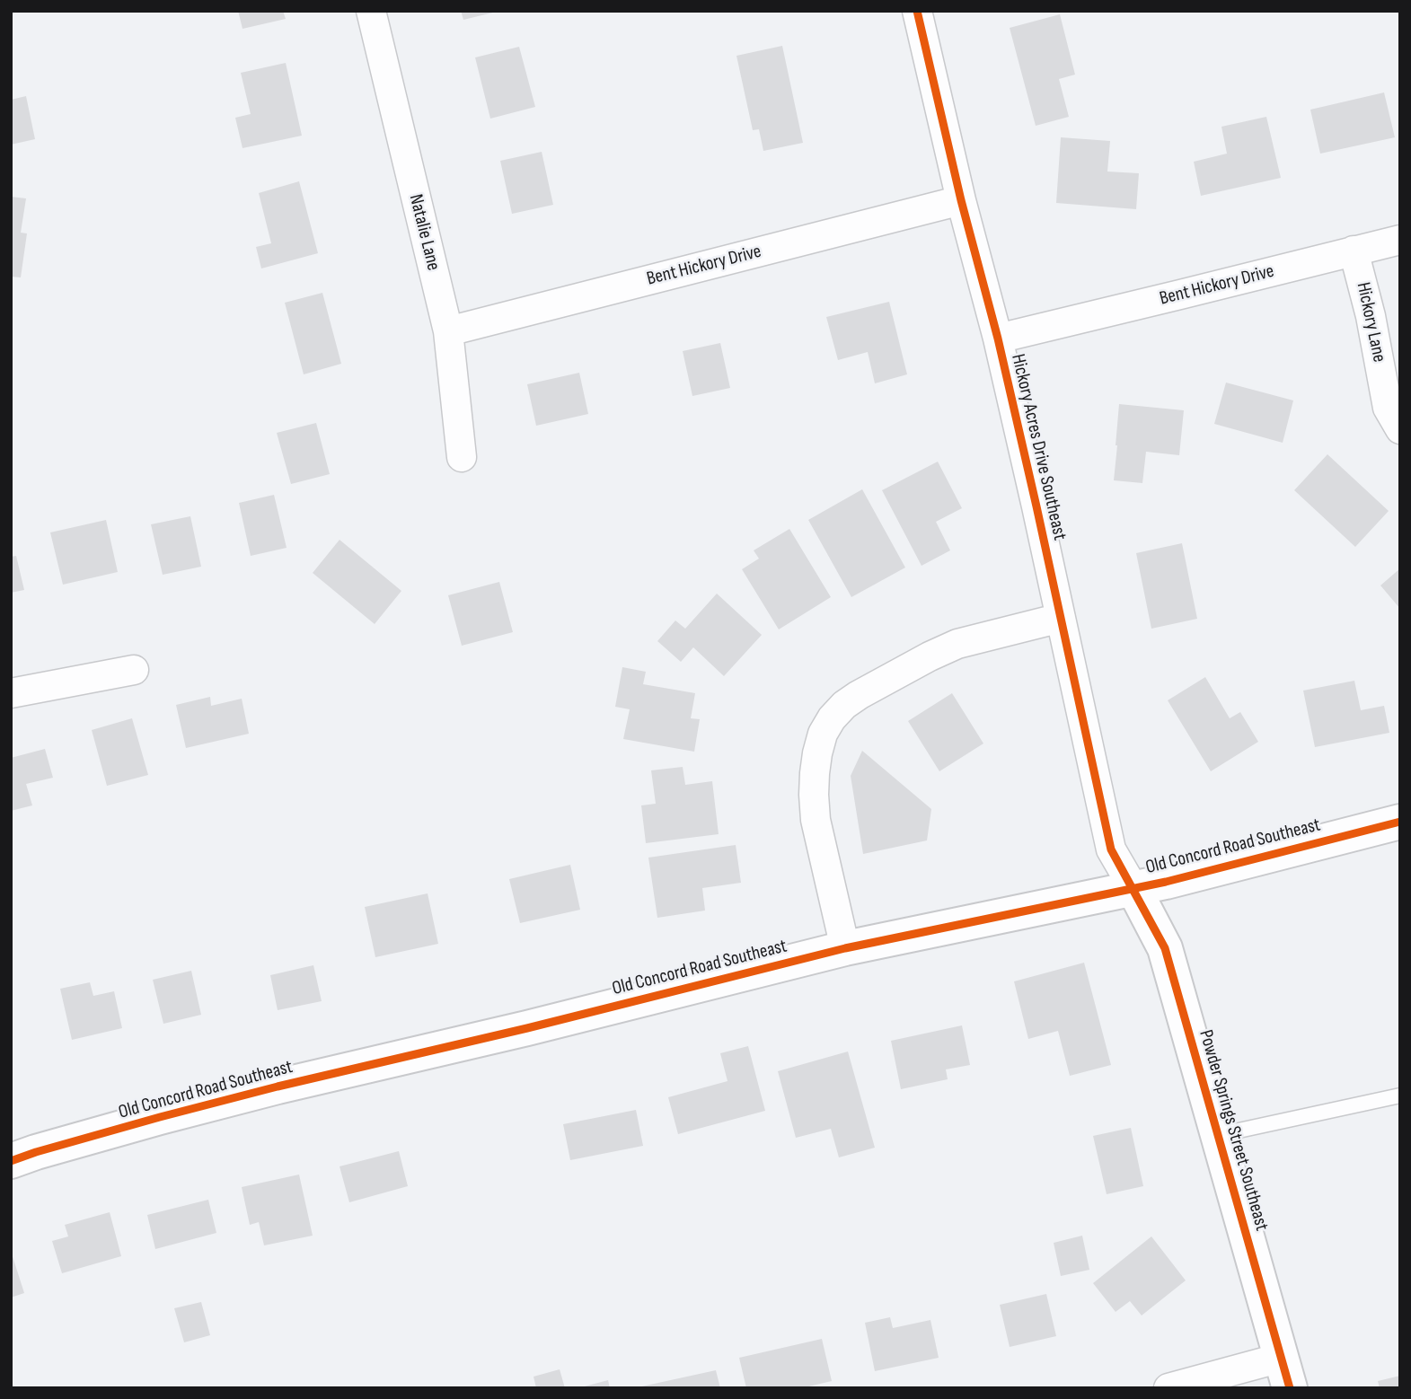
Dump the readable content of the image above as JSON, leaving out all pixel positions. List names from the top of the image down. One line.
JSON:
{"streets":{"street":["Natalie Lane","Bent Hickory Drive","Hickory Lane","Hickory Acres Drive Southeast","Old Concord Road Southeast","Powder Springs Street Southeast"]},"crossings":[["Natalie Lane","Bent Hickory Drive"],["Bent Hickory Drive","Hickory Lane"],["Bent Hickory Drive","Hickory Acres Drive Southeast"],["Hickory Acres Drive Southeast","Old Concord Road Southeast"],["Hickory Acres Drive Southeast","Powder Springs Street Southeast"],["Old Concord Road Southeast","Powder Springs Street Southeast"]]}
